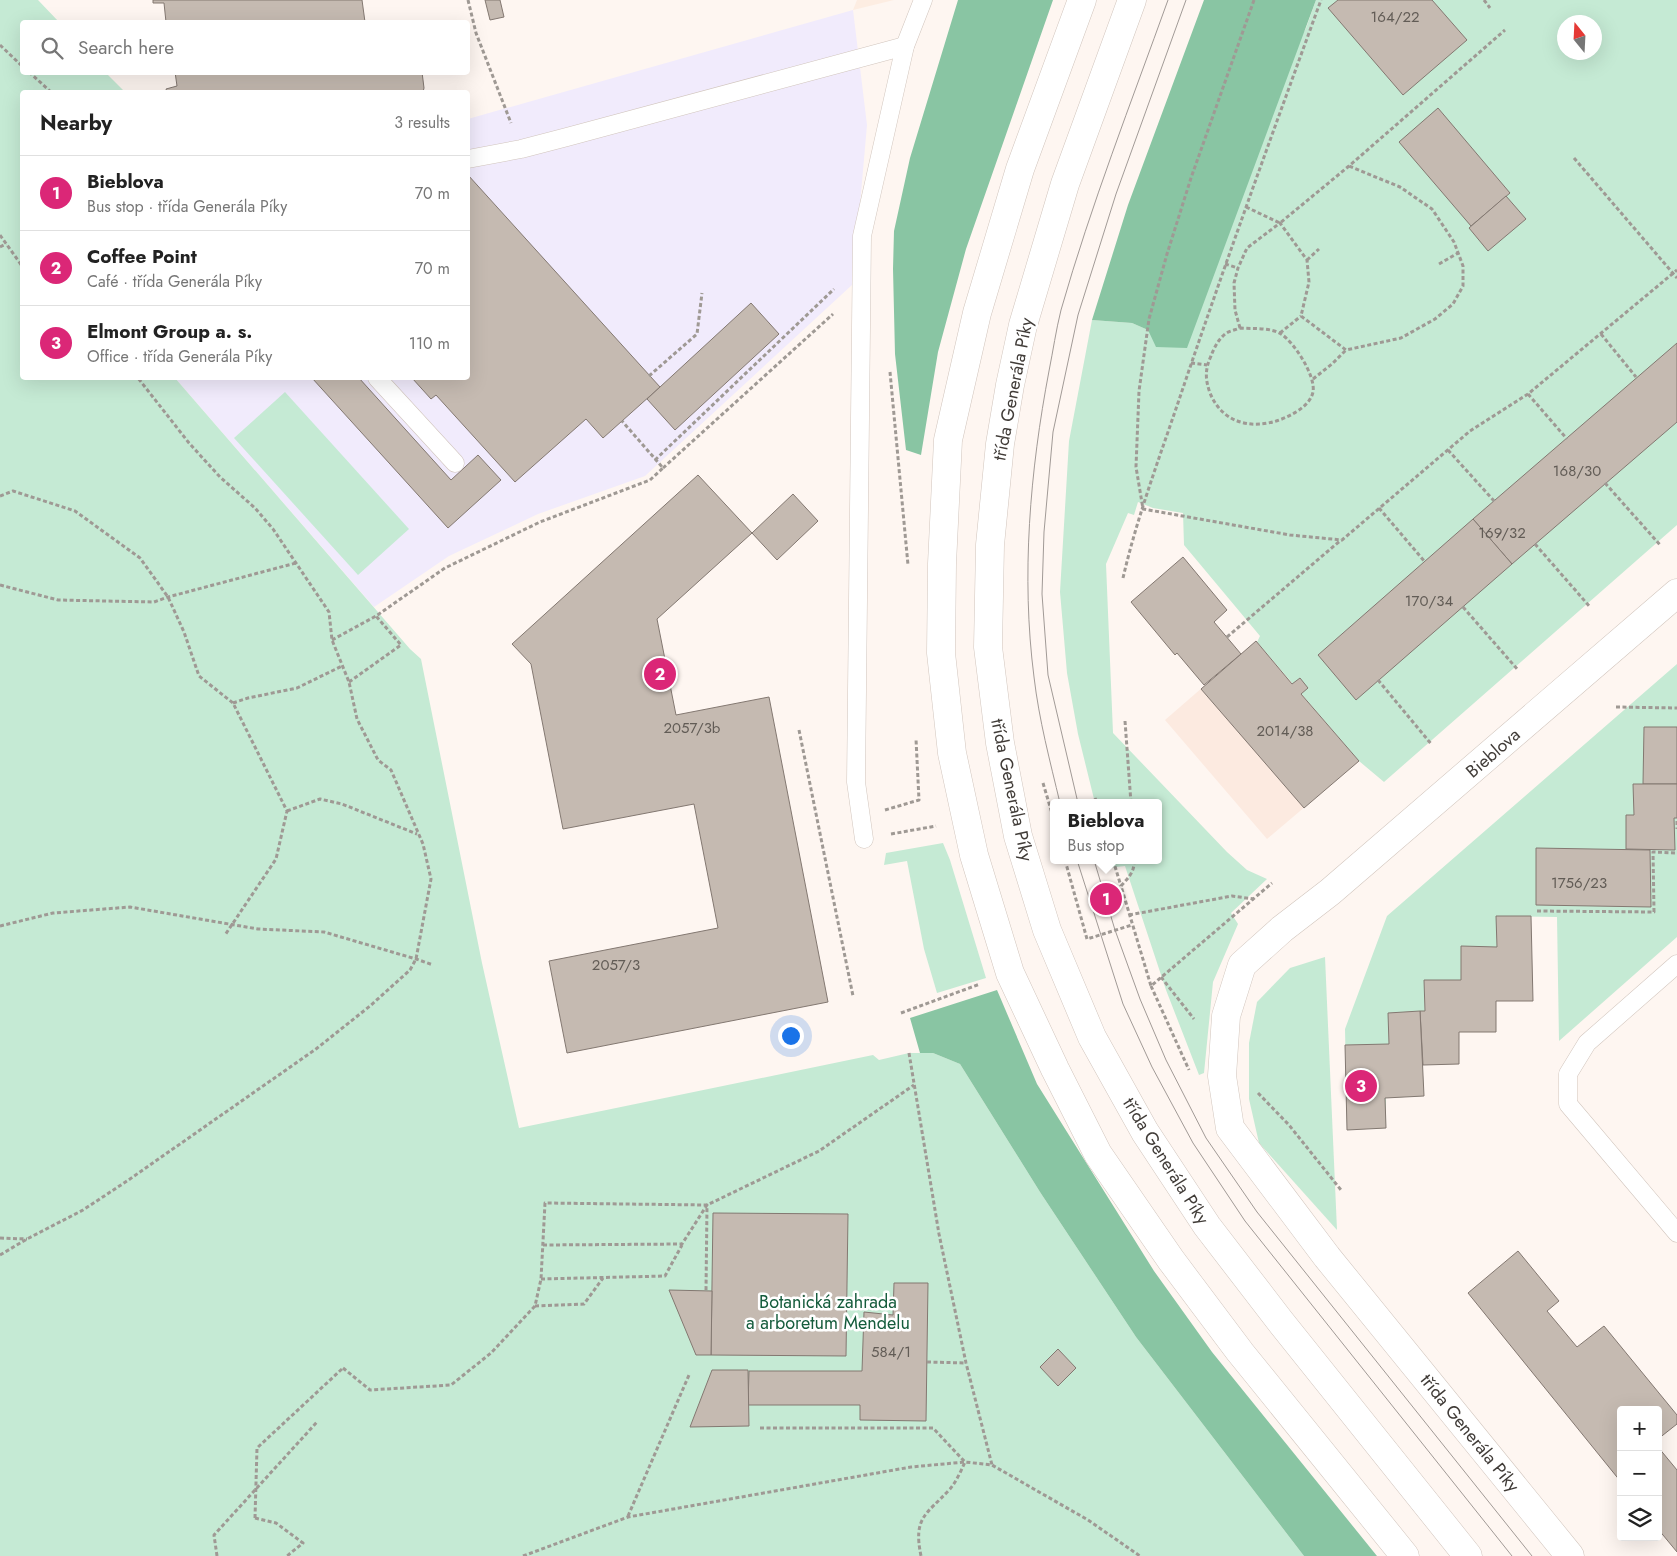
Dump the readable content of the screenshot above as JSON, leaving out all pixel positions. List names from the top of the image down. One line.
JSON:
{"streets":{"main road":["třída Generála Píky","Bieblova"]},"crossings":[["třída Generála Píky","Bieblova"]],"parks":["Botanická zahrada a arboretum Mendelu"],"house_numbers":["164/22","168/30","169/32","170/34","2057/3b","2014/38","1756/23","2057/3","584/1"],"north":"top","page":{"search":"Search here","heading":["Nearby","3 results"],"list":[{"mark":"1","name":"Bieblova","note":"Bus stop · třída Generála Píky","value":"70 m"},{"mark":"2","name":"Coffee Point","note":"Café · třída Generála Píky","value":"70 m"},{"mark":"3","name":"Elmont Group a. s.","note":"Office · třída Generála Píky","value":"110 m"}],"pins":["2","1","3"],"popup":["Bieblova","Bus stop"],"map_buttons":["+","−"]}}
